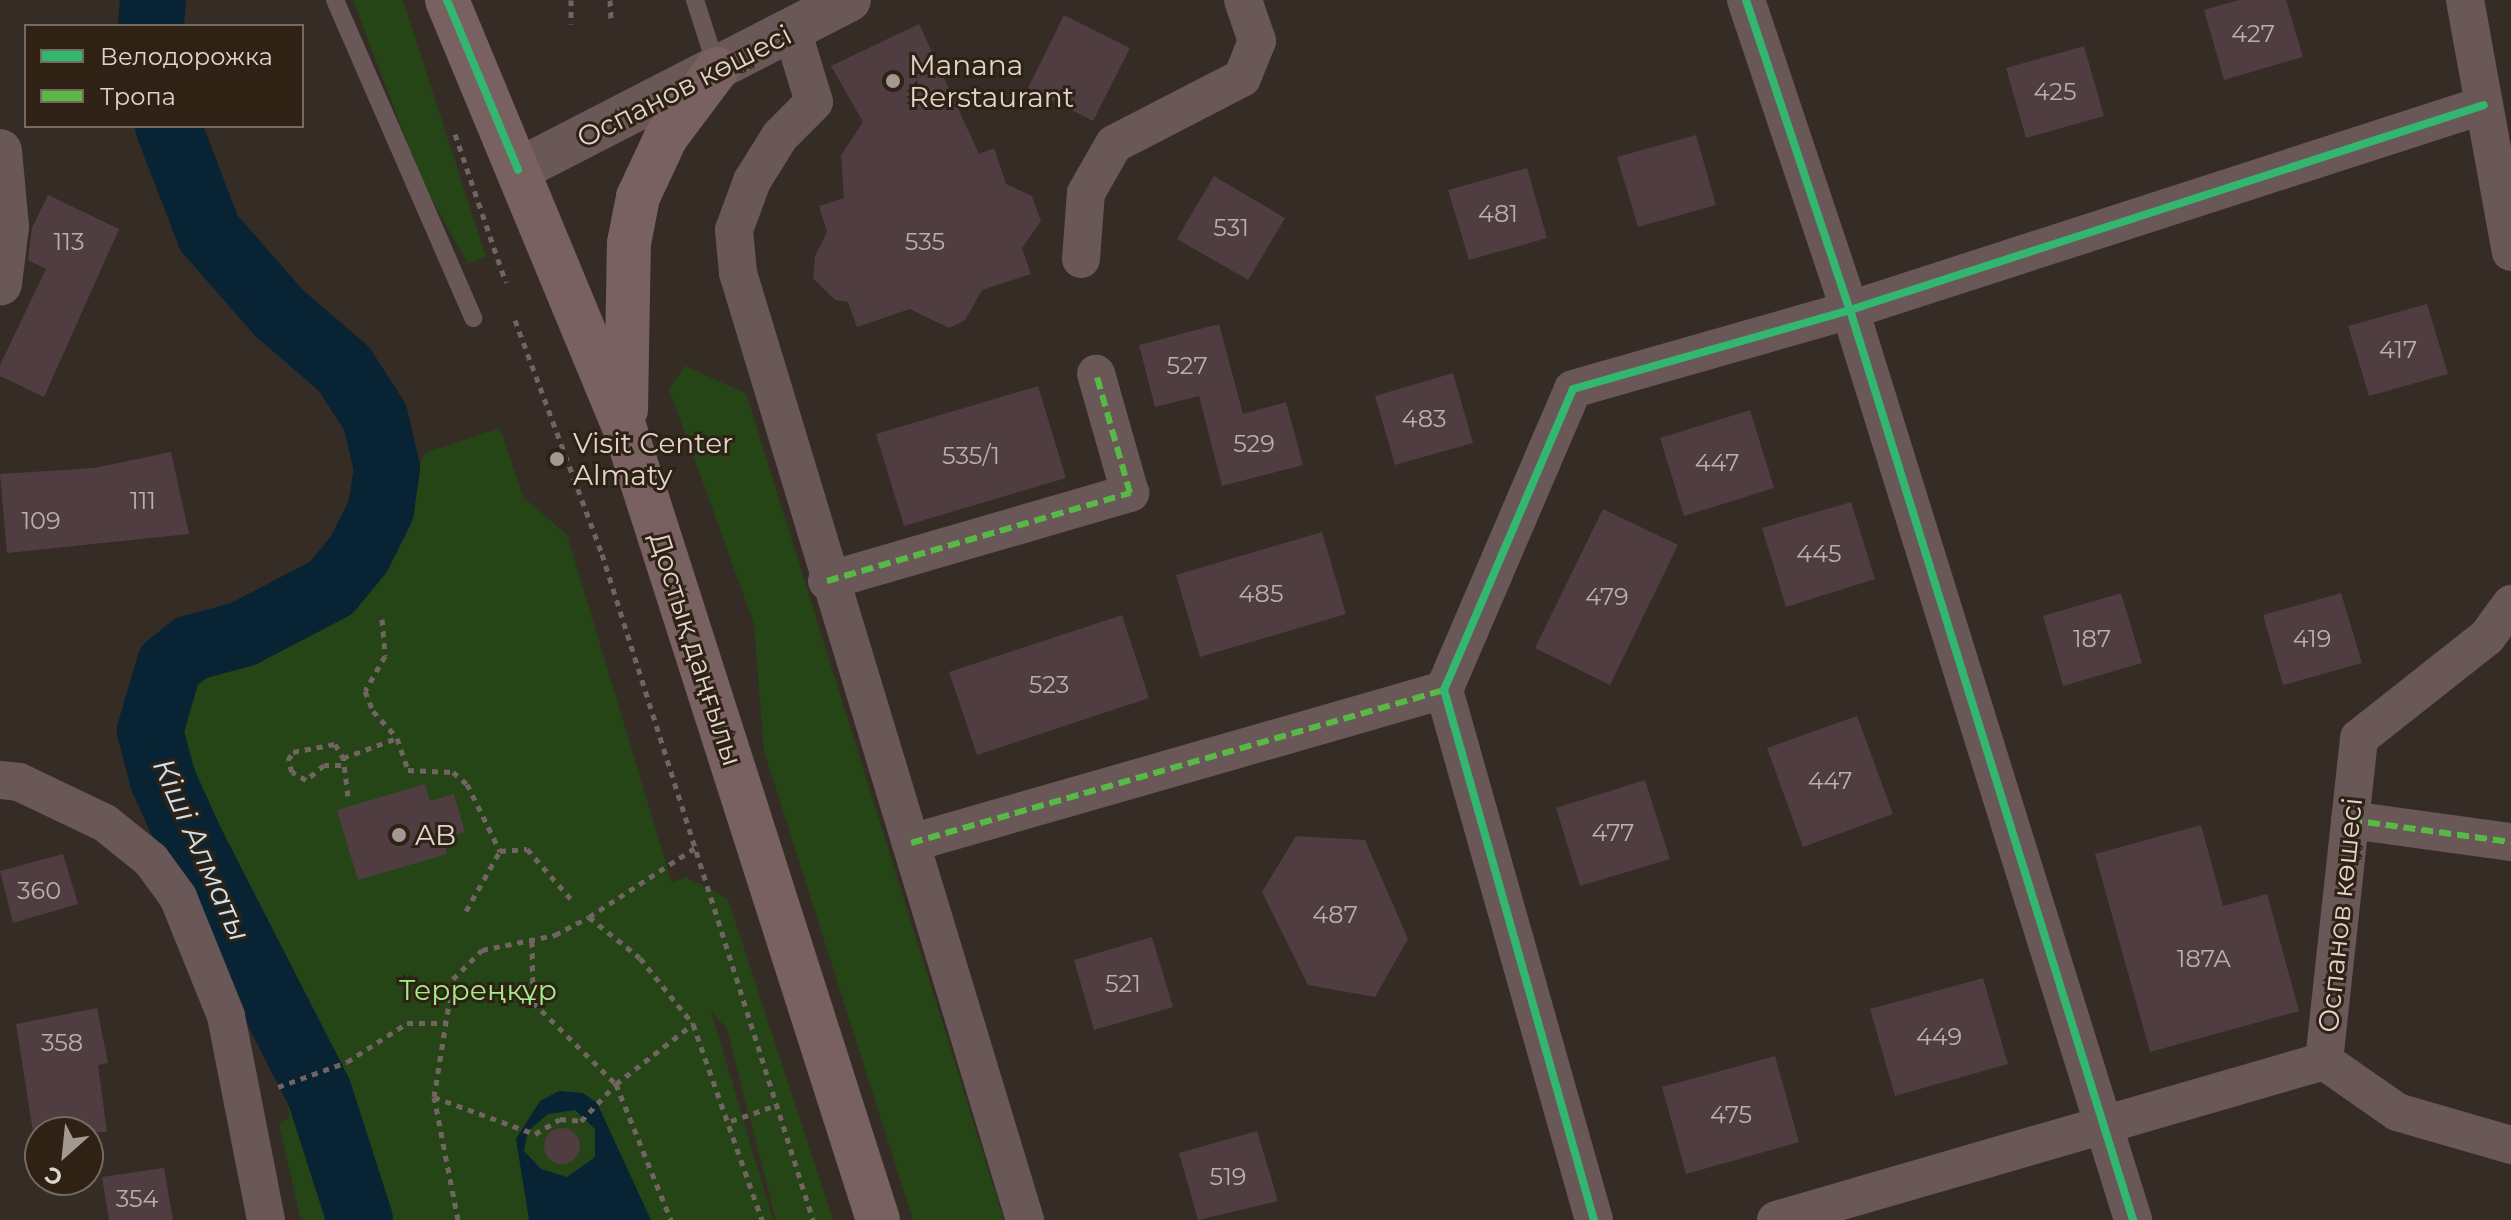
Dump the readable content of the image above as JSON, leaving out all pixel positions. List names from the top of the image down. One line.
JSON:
{"streets":{"main road":["Достық даңғылы"],"street":["Оспанов көшесі"]},"crossings":[["Оспанов көшесі","Достық даңғылы"]],"water":["Кіші Алматы"],"parks":["Терреңқұр"],"places":["Manana Rerstaurant","Visit Center Almaty","AB"],"house_numbers":["427","425","481","531","113","535","417","527","483","529","535/1","447","111","109","445","485","479","187","419","523","447","477","360","487","187А","521","449","358","475","519","354"],"legend":["Велодорожка","Тропа"],"north":"bottom left"}
